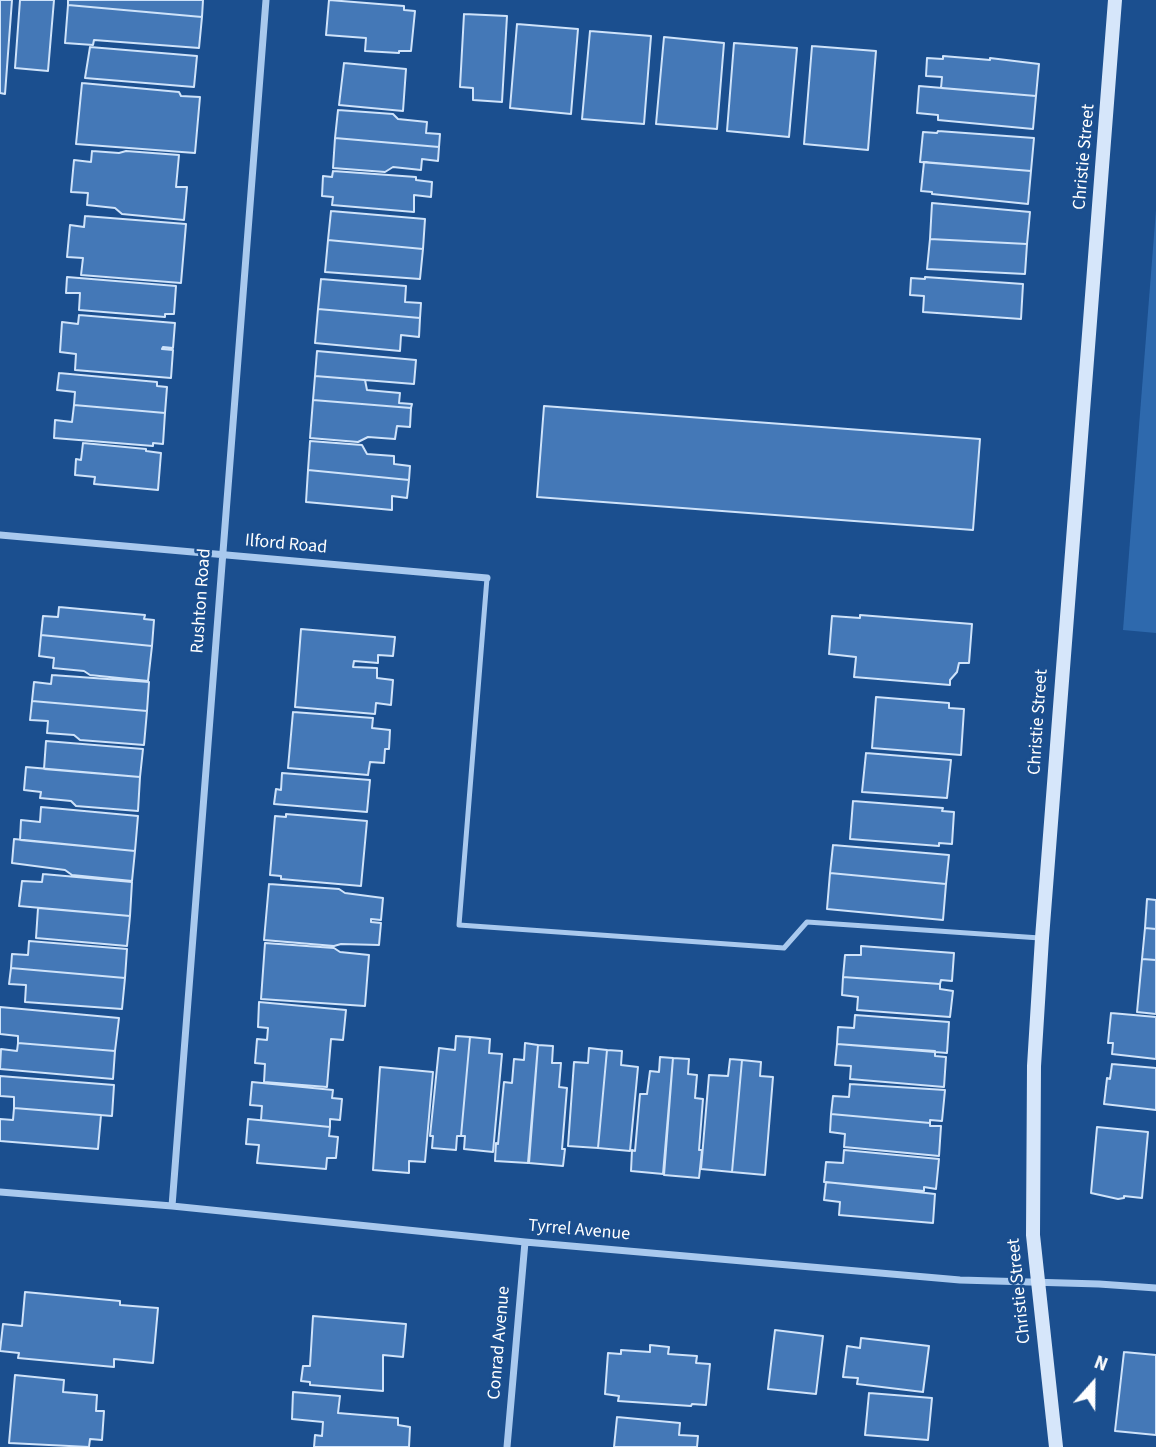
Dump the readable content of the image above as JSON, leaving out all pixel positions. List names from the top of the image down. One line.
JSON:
{"streets":{"street":["Christie Street","Ilford Road","Rushton Road","Tyrrel Avenue","Conrad Avenue"]},"crossings":[["Christie Street","Tyrrel Avenue"],["Ilford Road","Rushton Road"],["Rushton Road","Tyrrel Avenue"],["Tyrrel Avenue","Conrad Avenue"]],"north":"top"}
